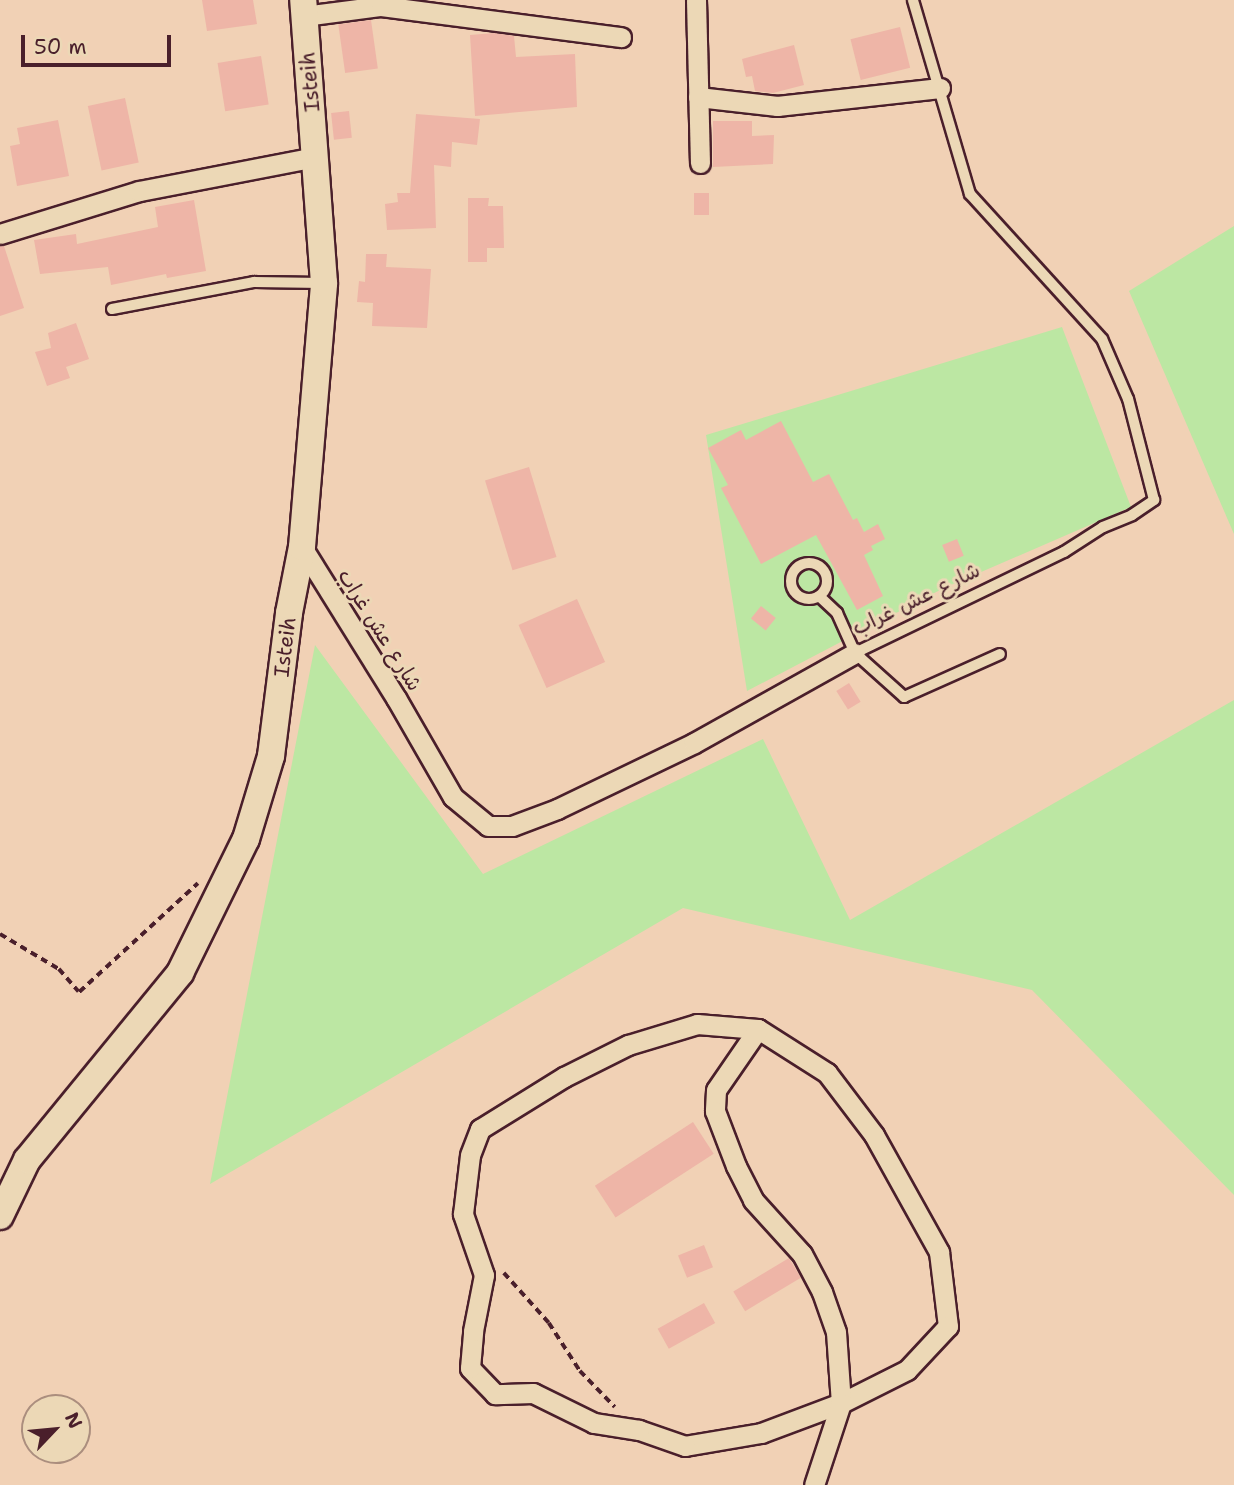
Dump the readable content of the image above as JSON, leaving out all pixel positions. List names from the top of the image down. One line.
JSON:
{"streets":{"street":["Isteih","شارع عش غراب"]},"crossings":[["Isteih","شارع عش غراب"]],"scale_bar":"50 m","north":"top right"}
